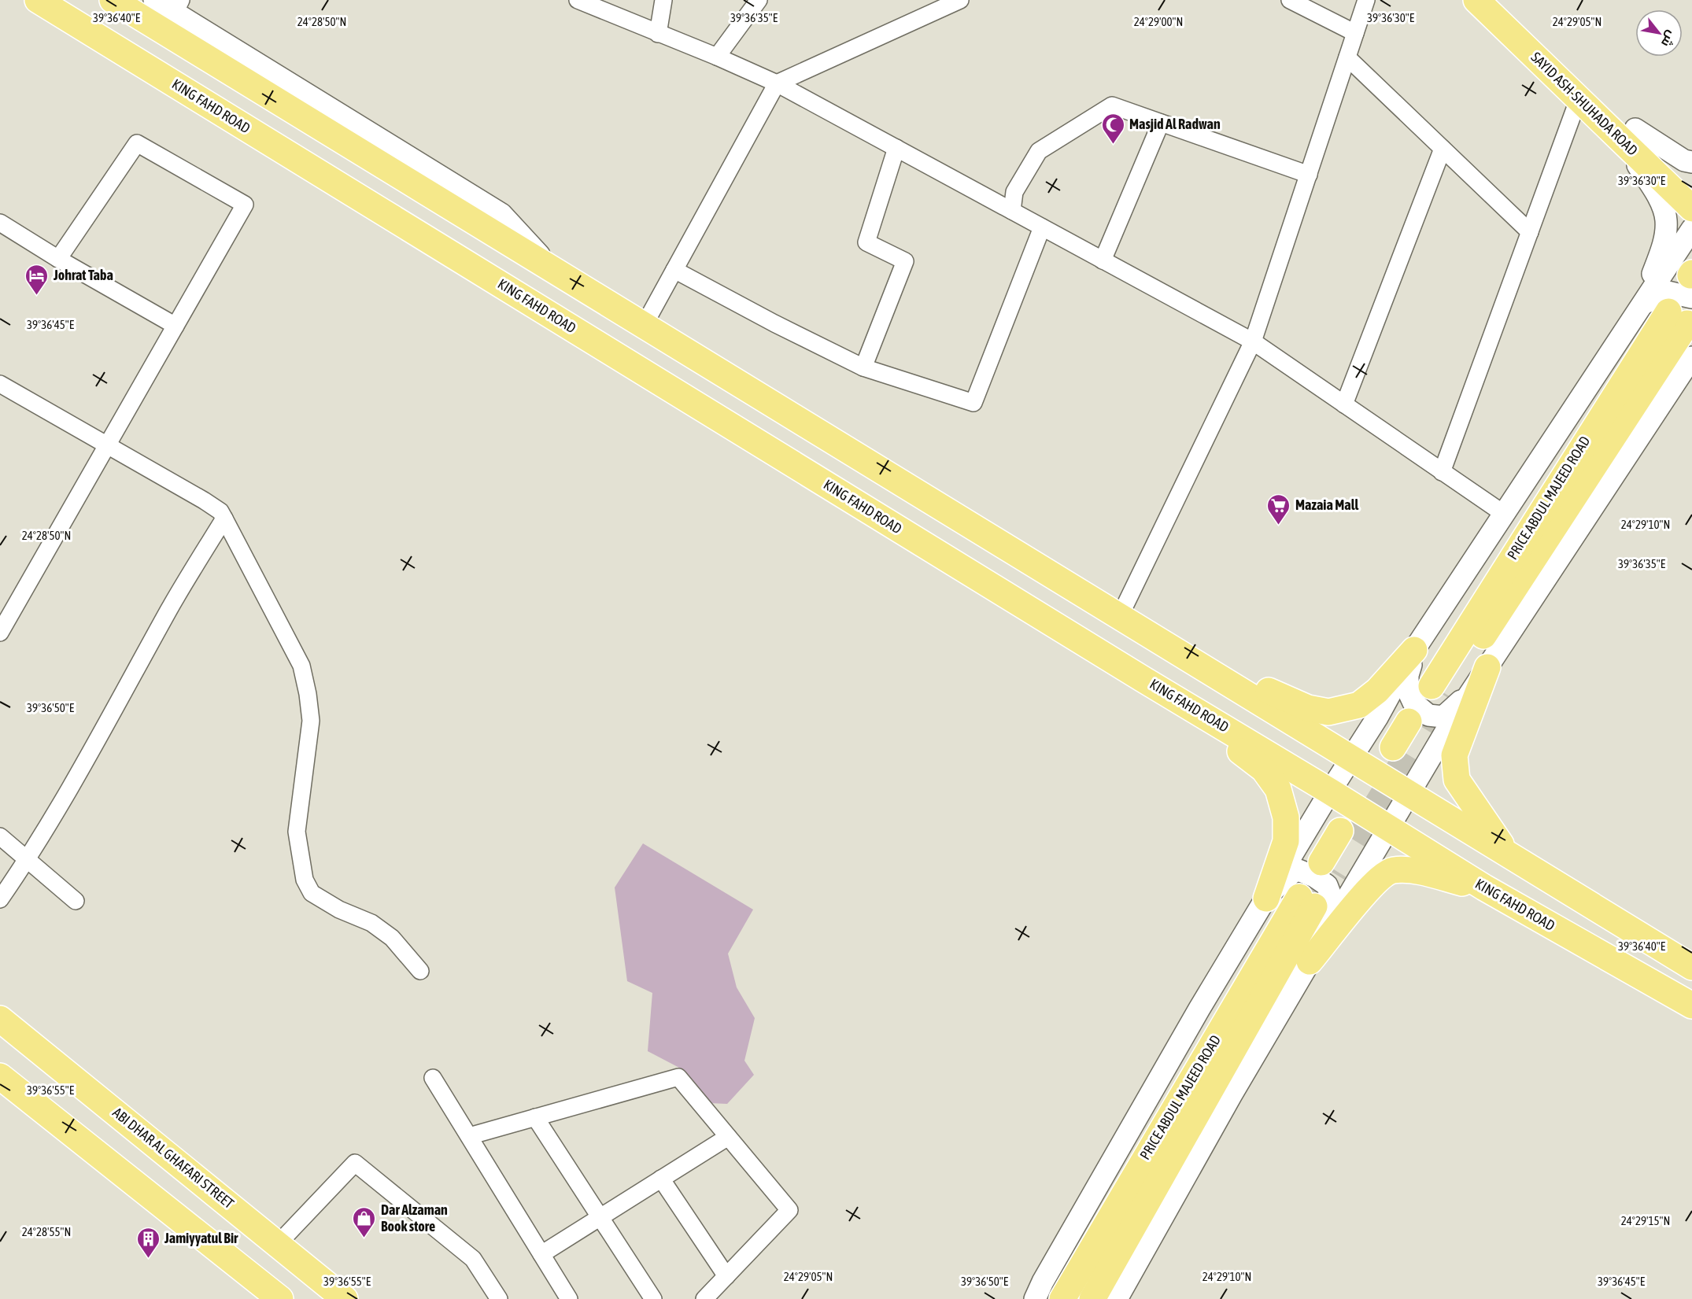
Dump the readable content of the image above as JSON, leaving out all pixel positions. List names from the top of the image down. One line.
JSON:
{"streets":{"main road":["SAYID ASH-SHUHADA ROAD","KING FAHD ROAD","PRICE ABDUL MAJEED ROAD","ABI DHAR AL GHAFARI STREET"]},"places":{"mosque":["Masjid Al Radwan"],"hotel":["Johrat Taba"],"supermarket":["Mazaia Mall"],"shop":["Dar Alzaman Book store"],"building":["Jamiyyatul Bir"]},"north":"bottom right","coordinates":["39°36'40\"E","39°36'35\"E","39°36'30\"E","24°28'50\"N","24°29'05\"N","24°29'00\"N","39°36'45\"E","24°29'10\"N","39°36'50\"E","39°36'55\"E","24°29'15\"N","24°28'55\"N"]}
